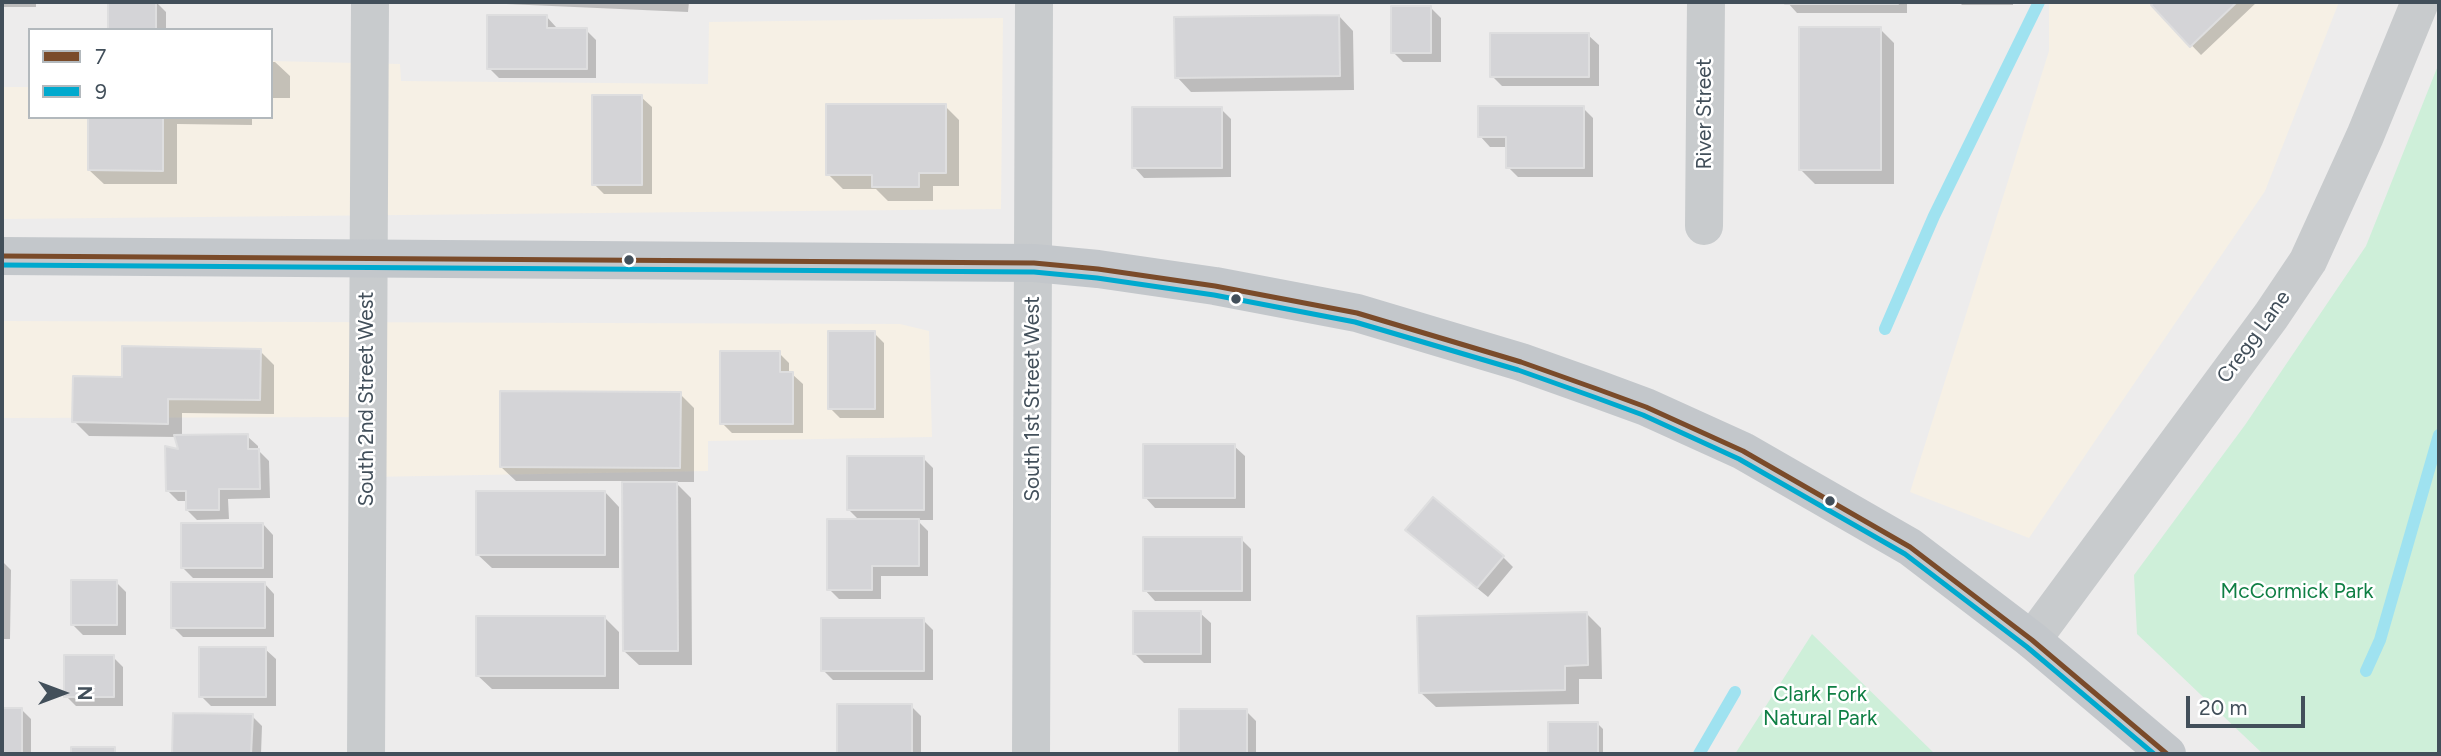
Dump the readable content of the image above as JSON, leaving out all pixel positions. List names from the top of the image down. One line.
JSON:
{"streets":{"street":["River Street","Cregg Lane","South 2nd Street West","South 1st Street West"]},"parks":["McCormick Park","Clark Fork Natural Park"],"lines":["transit line 7","transit line 9"],"legend":["7","9"],"scale_bar":"20 m","north":"right"}
